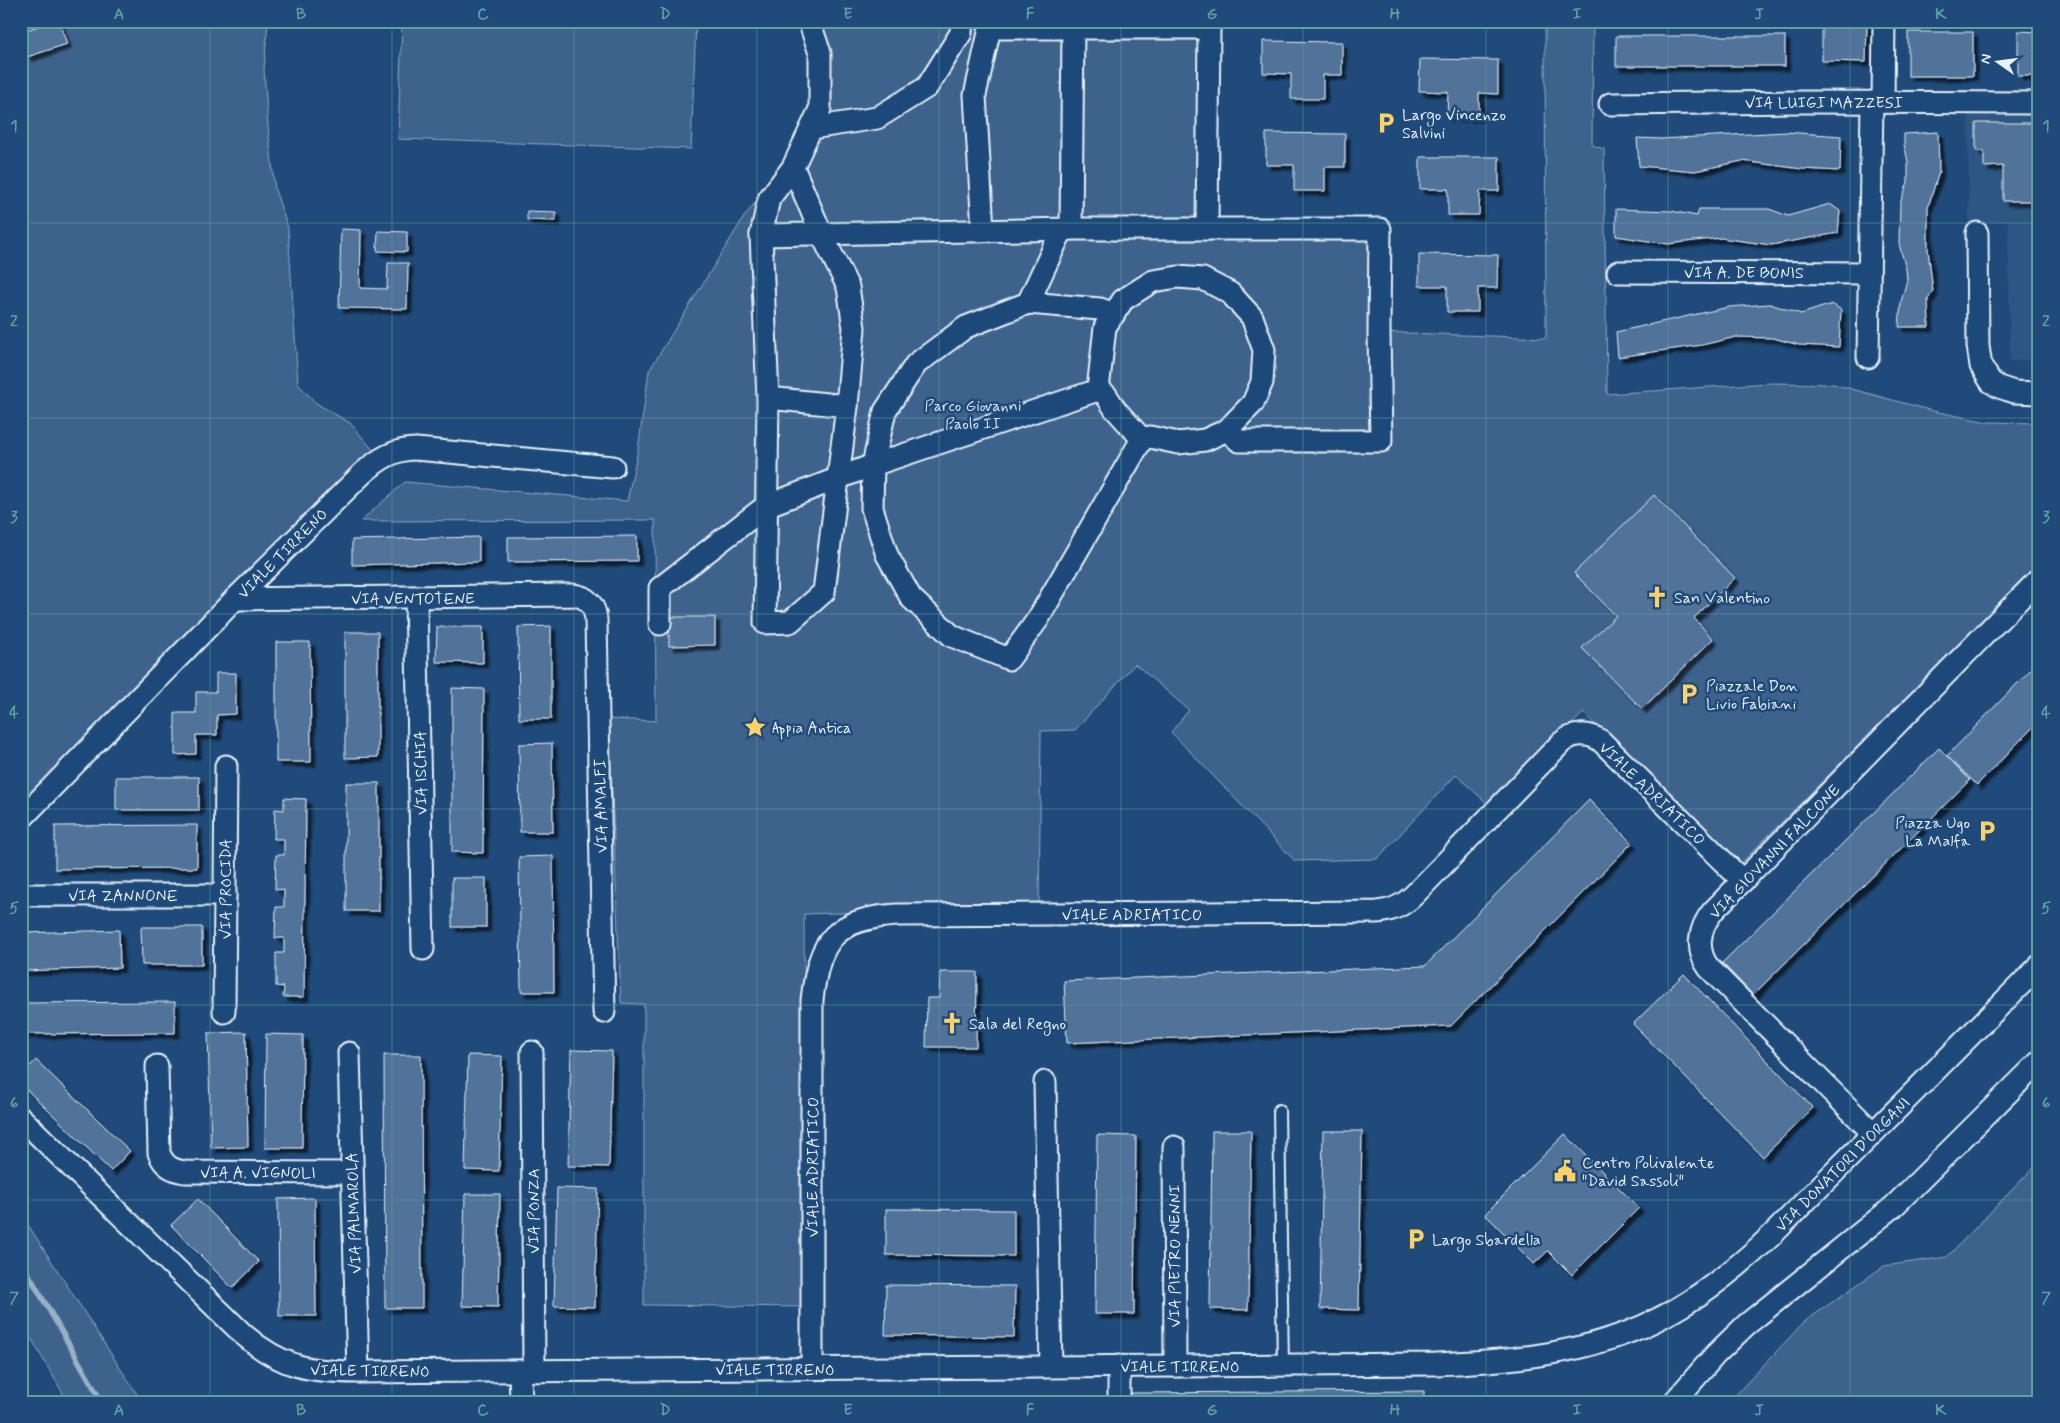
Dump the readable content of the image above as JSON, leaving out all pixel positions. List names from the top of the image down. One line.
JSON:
{"streets":{"street":["VIA LUIGI MAZZESI","VIA A. DE BONIS","VIALE TIRRENO","VIA VENTOTENE","VIA ISCHIA","VIALE ADRIATICO","VIA AMALFI","VIA GIOVANNI FALCONE","VIA PROCIDA","VIA ZANNONE","VIA DONATORI D'ORGANI","VIA A. VIGNOLI","VIA PONZA","VIA PALMAROLA","VIA PIETRO NENNI"]},"crossings":[["VIALE TIRRENO","VIA VENTOTENE"],["VIALE TIRRENO","VIALE ADRIATICO"],["VIALE TIRRENO","VIA DONATORI D'ORGANI"],["VIALE TIRRENO","VIA PONZA"],["VIALE TIRRENO","VIA PALMAROLA"],["VIALE TIRRENO","VIA PIETRO NENNI"],["VIA VENTOTENE","VIA ISCHIA"],["VIA VENTOTENE","VIA AMALFI"],["VIALE ADRIATICO","VIA GIOVANNI FALCONE"],["VIA GIOVANNI FALCONE","VIA DONATORI D'ORGANI"],["VIA PROCIDA","VIA ZANNONE"],["VIA A. VIGNOLI","VIA PALMAROLA"]],"parks":["Parco Giovanni Paolo II"],"places":{"parking":["Largo Vincenzo Salvini","Piazzale Don Livio Fabiani","Piazza Ugo La Malfa","Largo Sbardella"],"church":["San Valentino","Sala del Regno"],"place":["Appia Antica"],"public building":["Centro Polivalente \"David Sassoli\""]},"north":"left","grid":{"columns":["A","B","C","D","E","F","G","H","I","J","K"],"rows":["1","2","3","4","5","6","7"]}}
